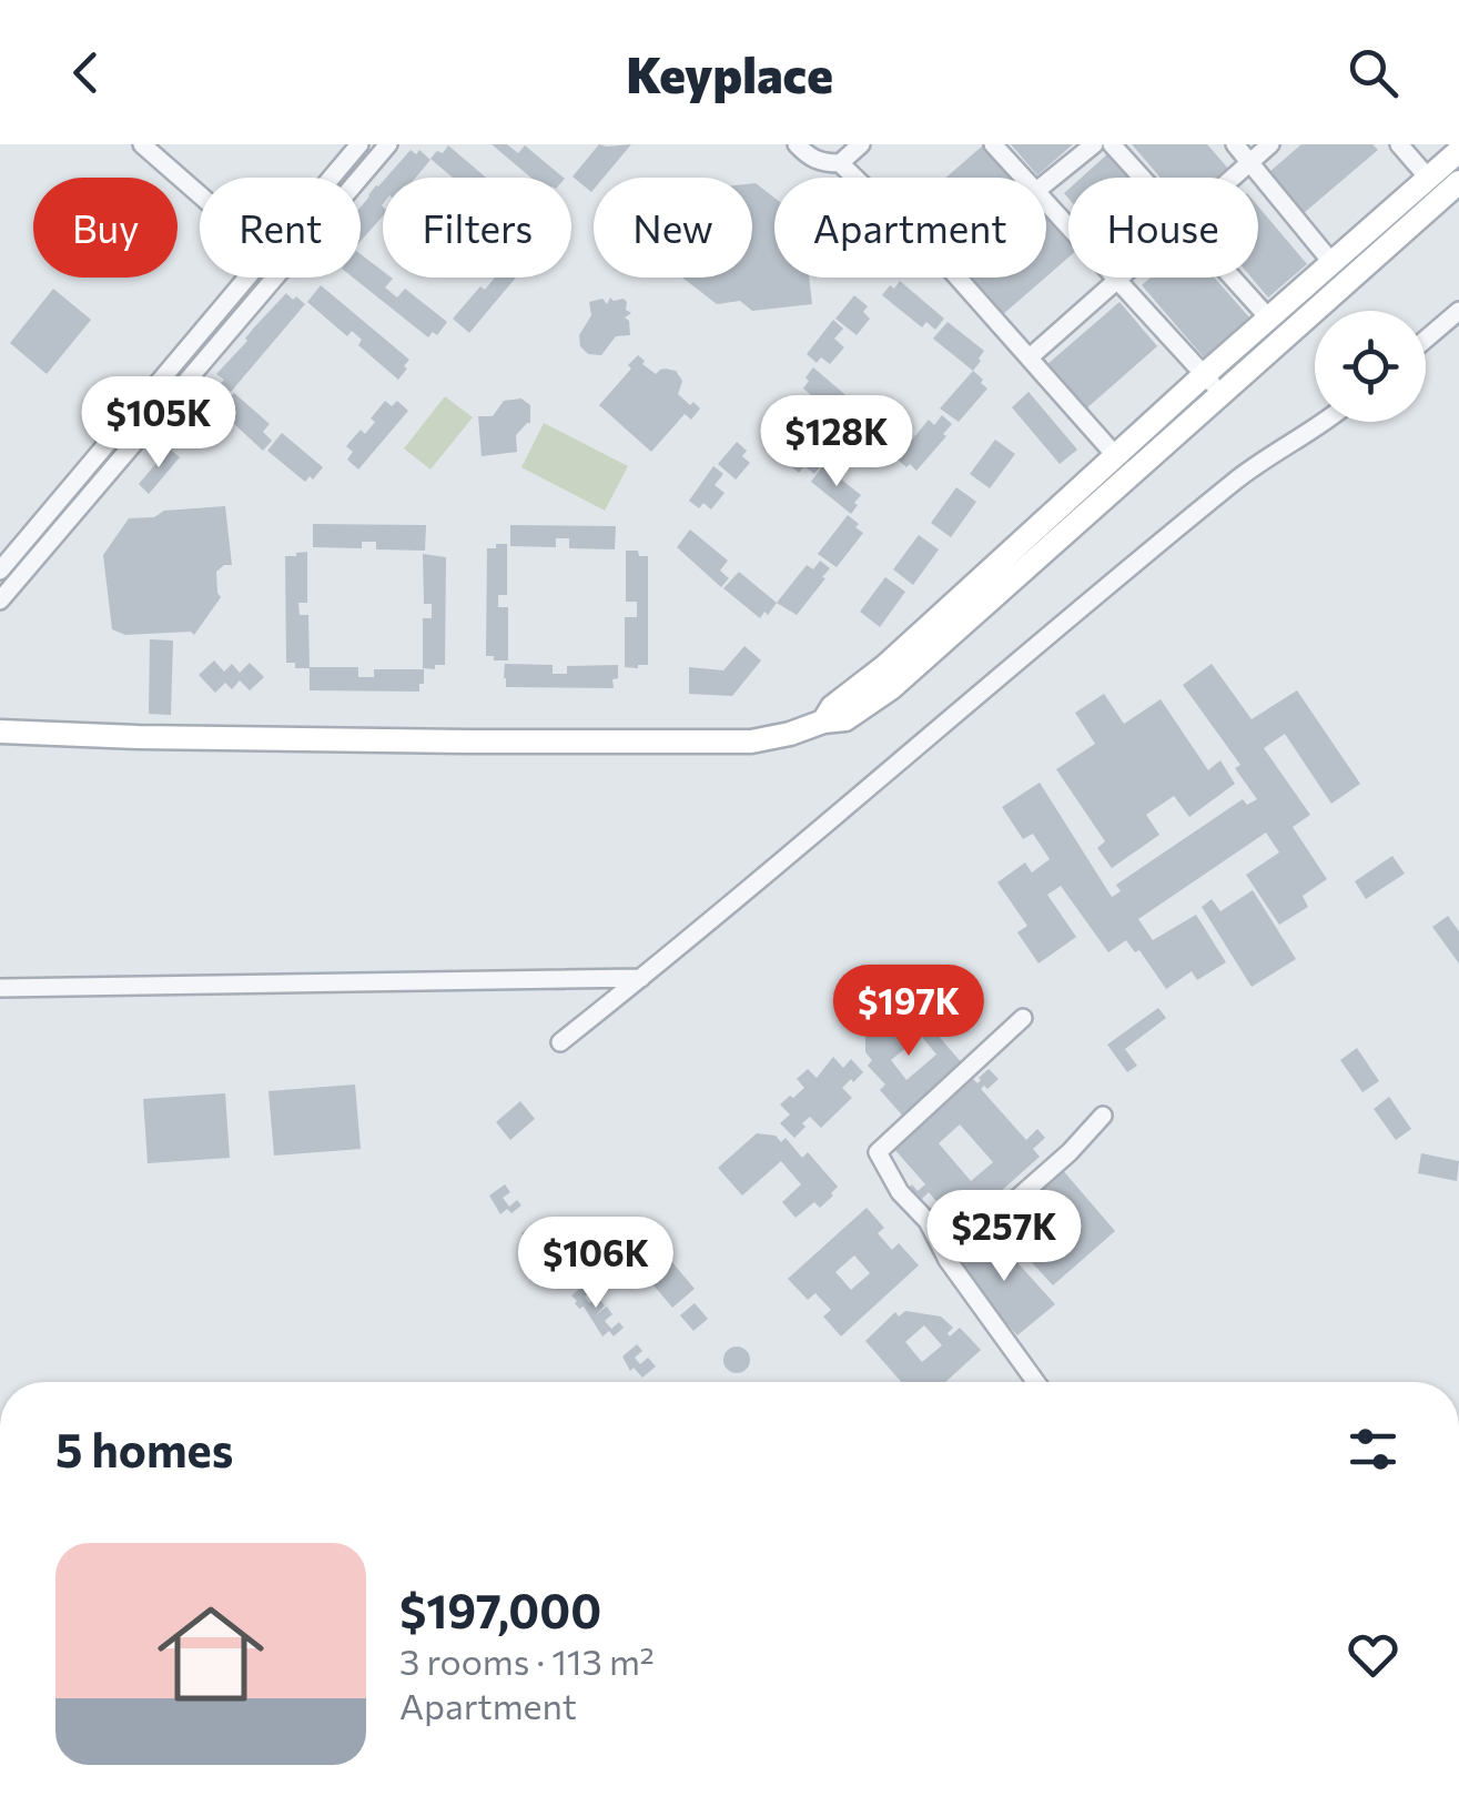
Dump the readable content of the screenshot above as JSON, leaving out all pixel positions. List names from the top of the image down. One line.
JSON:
{"page":{"header":"Keyplace","chip":["Buy","Rent","Filters","New","Apartment","House"],"price":["$105K","$128K","$197K","$257K","$106K"],"heading":"5 homes","list":[{"name":"$197,000","note":"3 rooms · 113 m² · Apartment"}]}}
